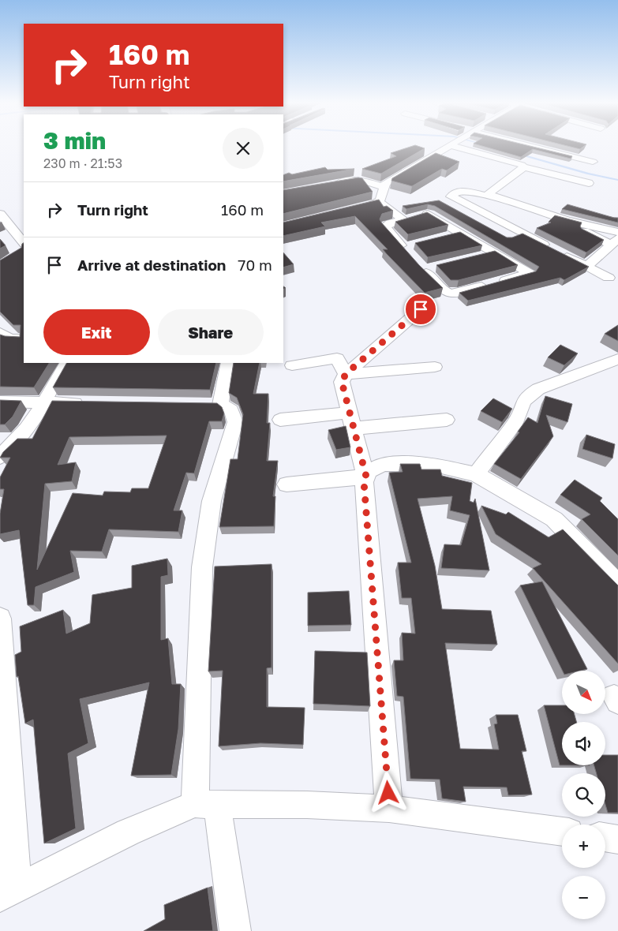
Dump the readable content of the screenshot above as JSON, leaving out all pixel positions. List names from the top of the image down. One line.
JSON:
{"north":"bottom right","page":{"turn":["160 m","Turn right"],"heading":["3 min","230 m · 21:53"],"list":[{"name":"Turn right","value":"160 m"},{"name":"Arrive at destination","value":"70 m"}],"buttons":["Exit","Share"],"map_buttons":["+","−"]}}
